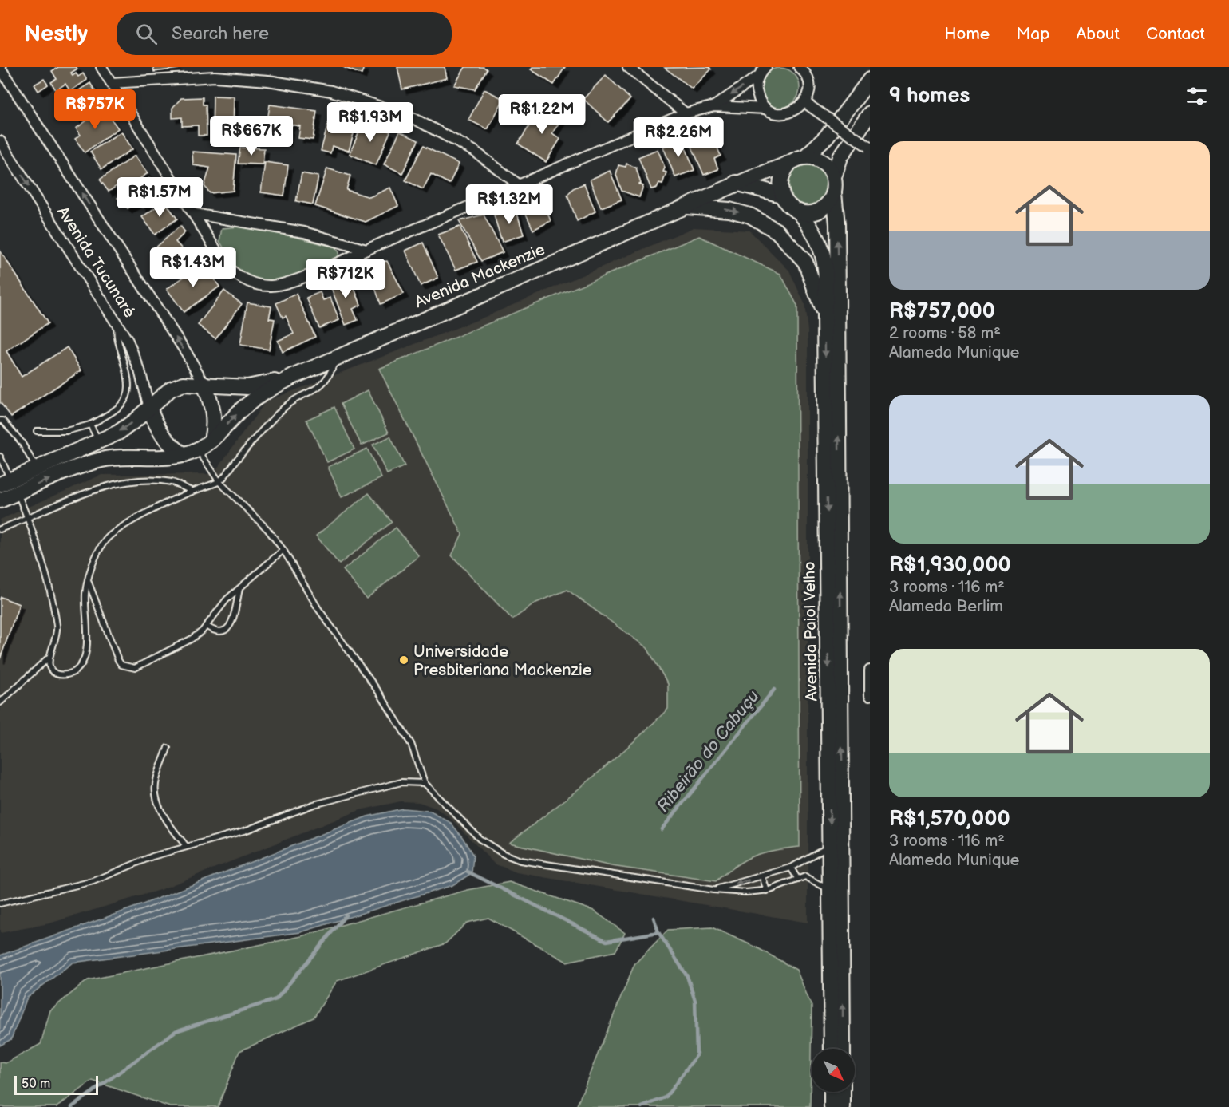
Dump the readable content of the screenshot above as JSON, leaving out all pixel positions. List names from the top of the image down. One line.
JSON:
{"streets":{"main road":["Avenida Mackenzie","Avenida Paiol Velho"],"street":["Avenida Tucunaré"]},"crossings":[["Avenida Tucunaré","Avenida Mackenzie"],["Avenida Mackenzie","Avenida Paiol Velho"]],"water":["Ribeirão do Cabuçu"],"places":["Universidade Presbiteriana Mackenzie"],"scale_bar":"50 m","north":"bottom right","page":{"header":"Nestly","search":"Search here","nav":["Home","Map","About","Contact"],"heading":"9 homes","price":["R$757K","R$1.22M","R$1.93M","R$667K","R$2.26M","R$1.57M","R$1.32M","R$1.43M","R$712K"],"list":[{"name":"R$757,000","note":"2 rooms · 58 m² · Alameda Munique"},{"name":"R$1,930,000","note":"3 rooms · 116 m² · Alameda Berlim"},{"name":"R$1,570,000","note":"3 rooms · 116 m² · Alameda Munique"}],"scale":"50 m"}}
